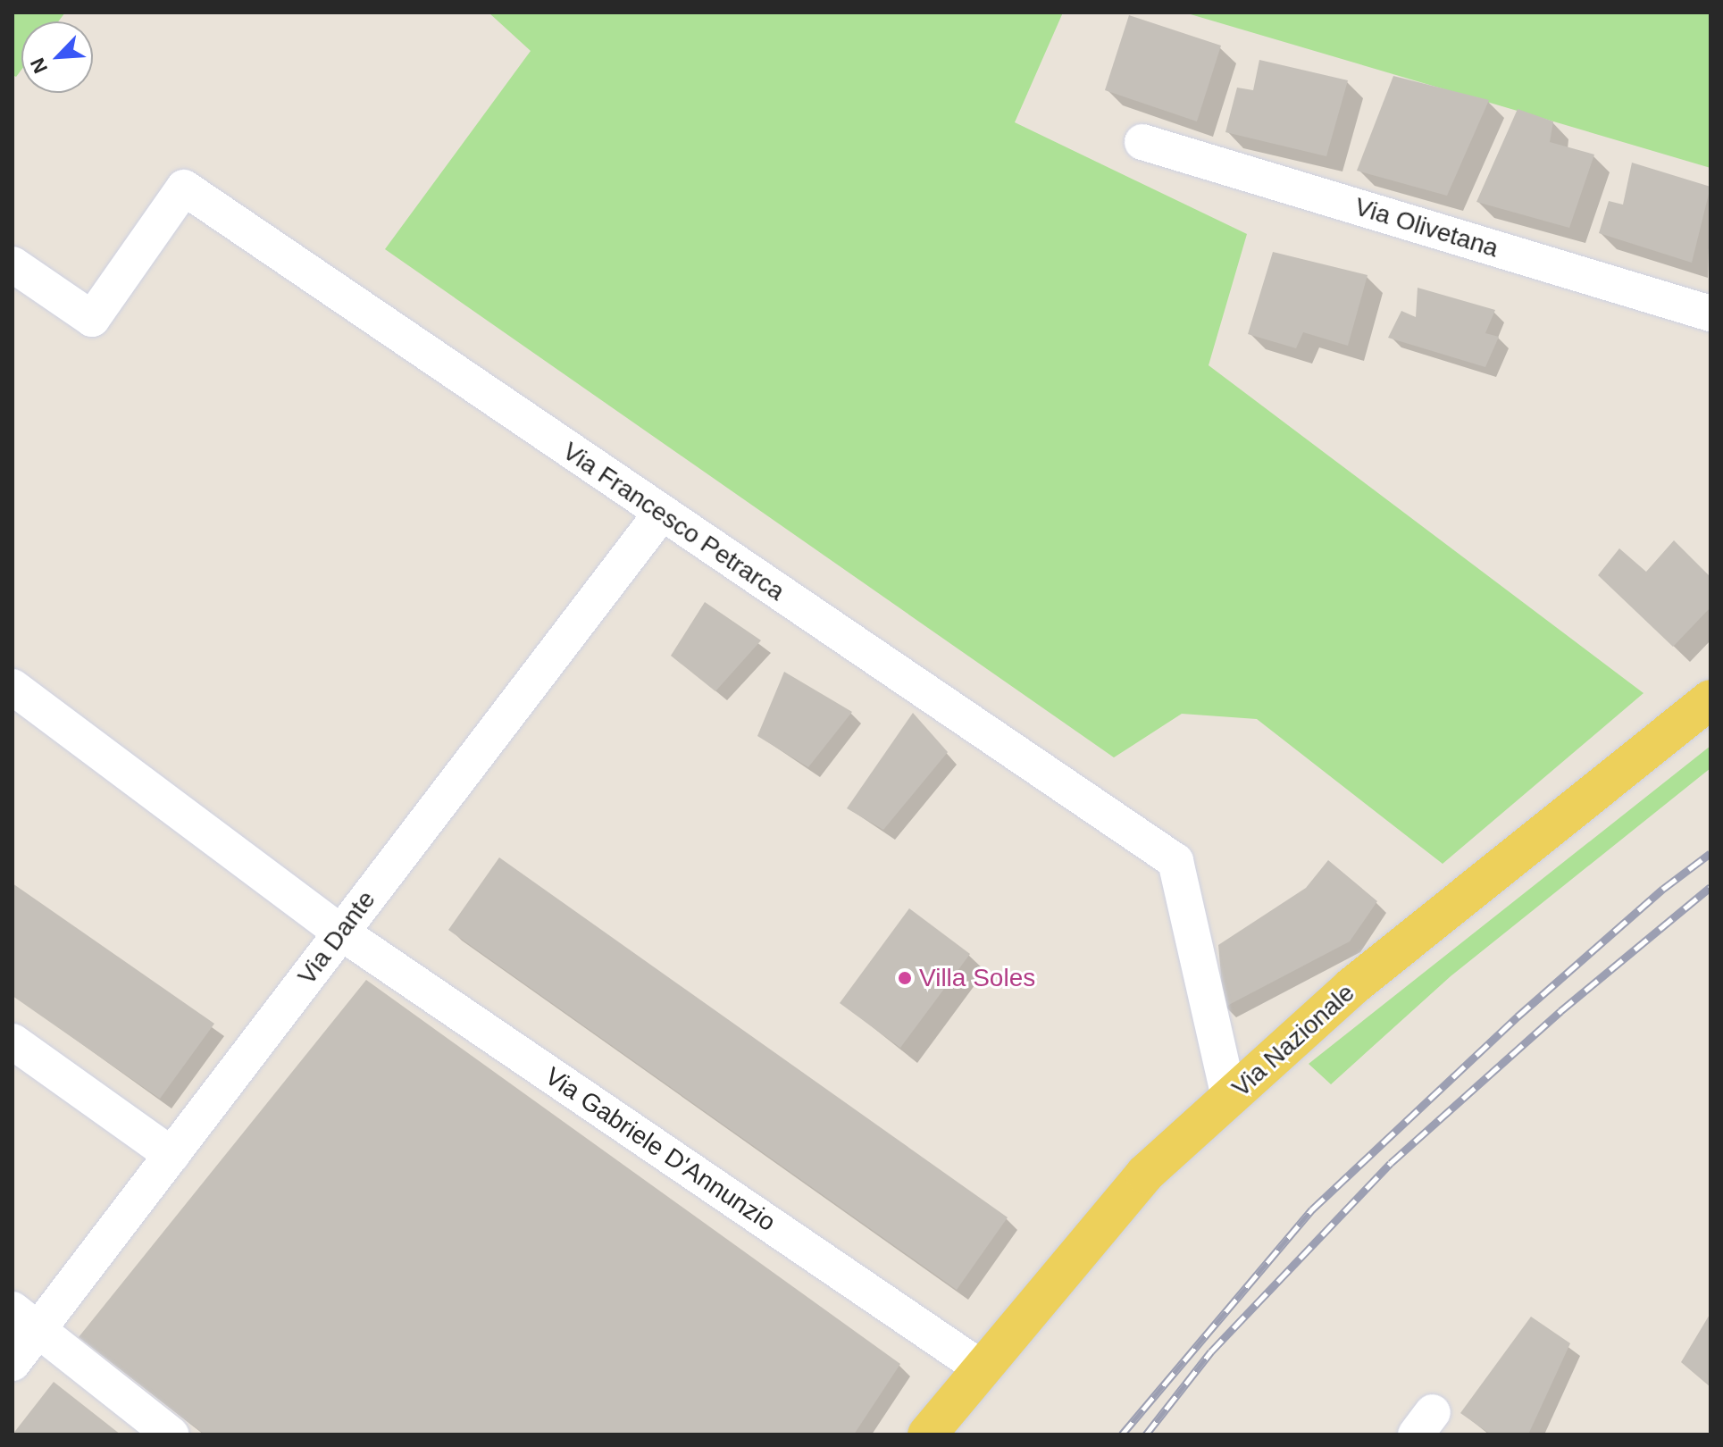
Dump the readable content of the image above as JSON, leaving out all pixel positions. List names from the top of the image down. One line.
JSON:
{"streets":{"main road":["Via Nazionale"],"street":["Via Olivetana","Via Francesco Petrarca","Via Dante","Via Gabriele D'Annunzio"]},"crossings":[["Via Francesco Petrarca","Via Dante"],["Via Francesco Petrarca","Via Nazionale"],["Via Dante","Via Gabriele D'Annunzio"],["Via Nazionale","Via Gabriele D'Annunzio"]],"places":["Villa Soles"],"north":"bottom left"}
